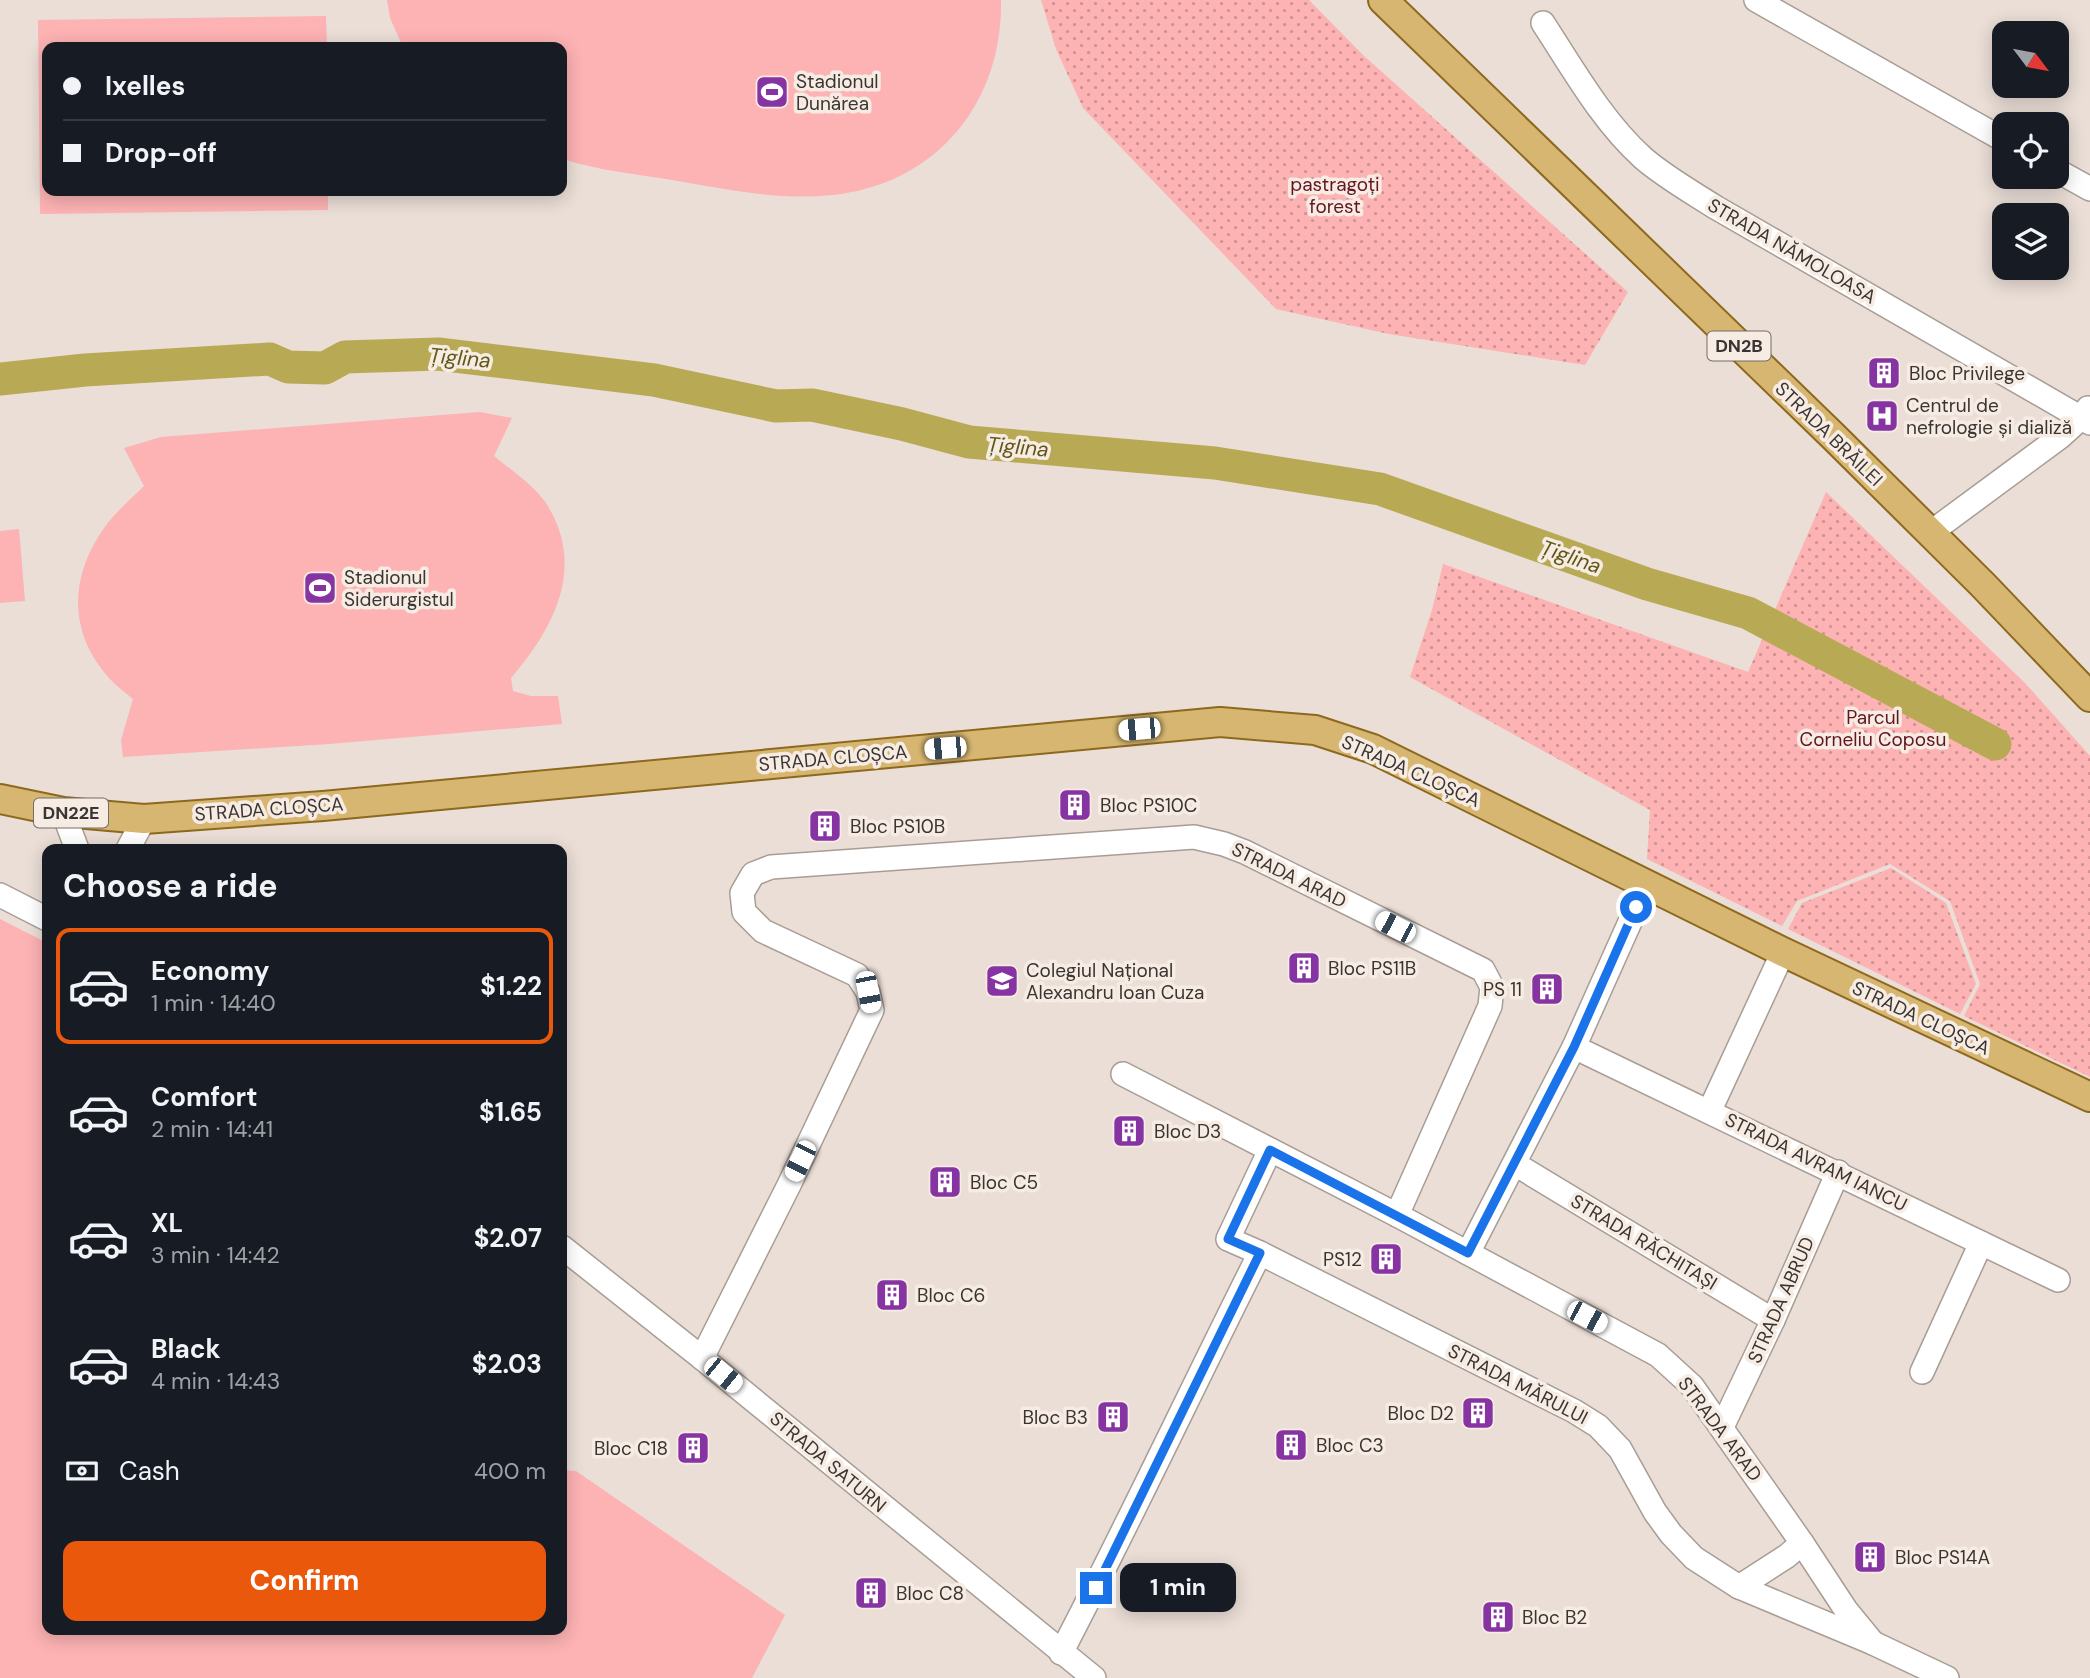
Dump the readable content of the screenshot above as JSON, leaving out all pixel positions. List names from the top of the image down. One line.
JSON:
{"streets":{"main road":["DN2B","STRADA BRĂILEI","STRADA CLOȘCA","DN22E"],"street":["STRADA NĂMOLOASA","STRADA ARAD","STRADA AVRAM IANCU","STRADA RĂCHITAȘI","STRADA ABRUD","STRADA MĂRULUI","STRADA SATURN"]},"crossings":[["STRADA ARAD","STRADA ABRUD"],["STRADA ARAD","STRADA MĂRULUI"],["STRADA ARAD","STRADA SATURN"],["STRADA AVRAM IANCU","STRADA ABRUD"],["STRADA RĂCHITAȘI","STRADA ABRUD"]],"water":["Țiglina"],"parks":["pastragoți forest","Parcul Corneliu Coposu"],"places":{"sports":["Stadionul Dunărea","Stadionul Siderurgistul"],"building":["Bloc Privilege","Bloc PS10C","Bloc PS10B","Bloc PS11B","PS 11","Bloc D3","Bloc C5","PS12","Bloc C6","Bloc D2","Bloc B3","Bloc C3","Bloc C18","Bloc PS14A","Bloc C8","Bloc B2"],"hospital":["Centrul de nefrologie și dializă"],"school or university":["Colegiul Național Alexandru Ioan Cuza"]},"north":"bottom right","page":{"banner":["Ixelles","Drop-off"],"heading":"Choose a ride","list":[{"name":"Economy","note":"1 min · 14:40","value":"$1.22"},{"name":"Comfort","note":"2 min · 14:41","value":"$1.65"},{"name":"XL","note":"3 min · 14:42","value":"$2.07"},{"name":"Black","note":"4 min · 14:43","value":"$2.03"}],"pay":["Cash","400 m"],"buttons":"Confirm","bubble":"1 min"}}
